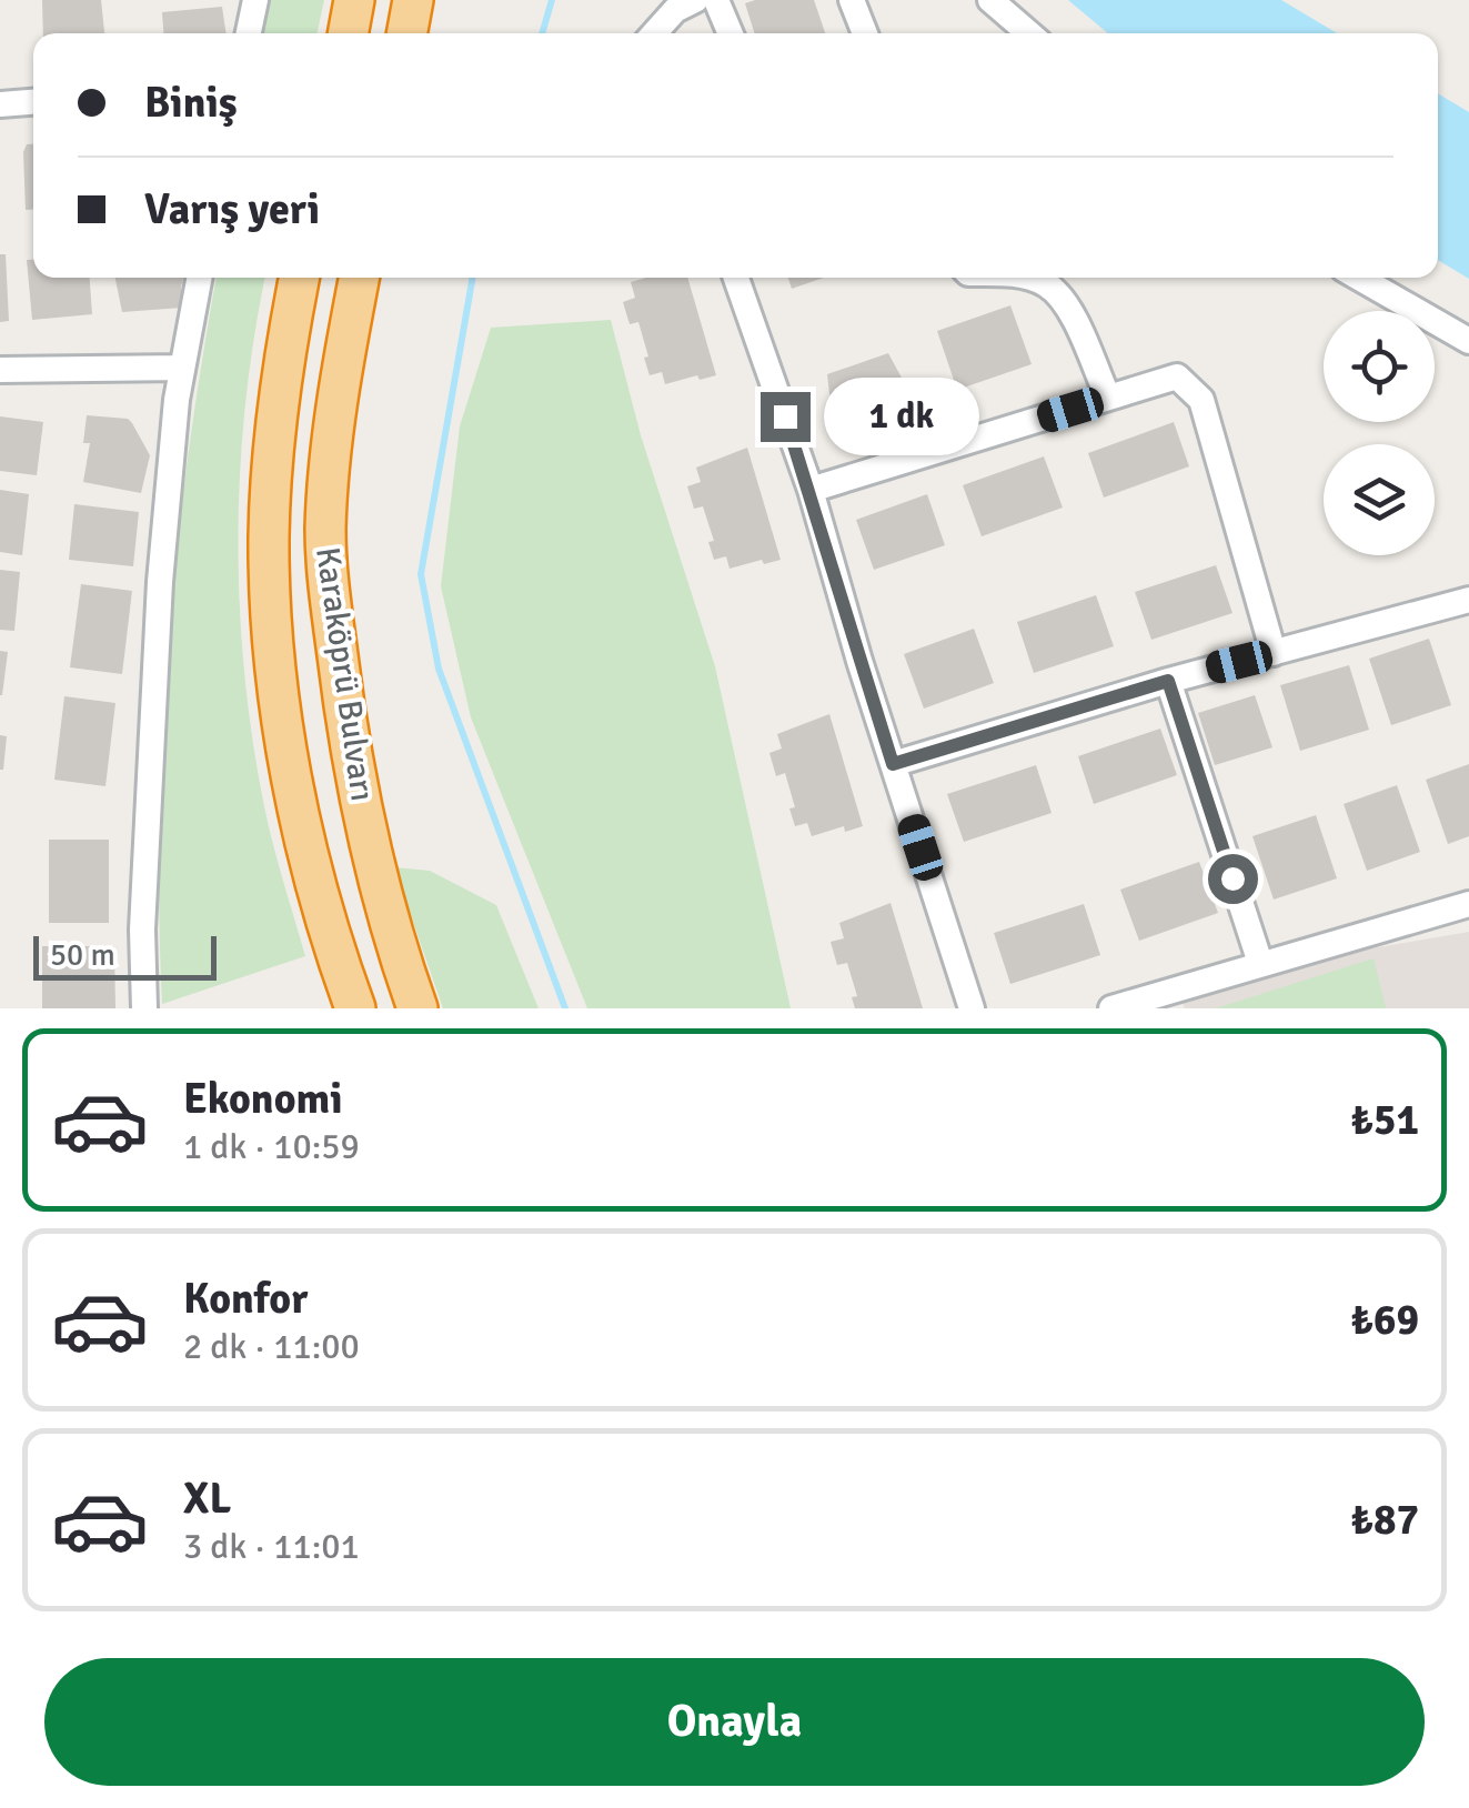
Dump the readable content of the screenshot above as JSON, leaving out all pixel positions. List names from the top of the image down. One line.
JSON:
{"streets":{"highway":["Karaköprü Bulvarı"]},"scale_bar":"50 m","page":{"banner":["Biniş","Varış yeri"],"bubble":"1 dk","scale":"50 m","list":[{"name":"Ekonomi","note":"1 dk · 10:59","value":"₺51"},{"name":"Konfor","note":"2 dk · 11:00","value":"₺69"},{"name":"XL","note":"3 dk · 11:01","value":"₺87"}],"buttons":"Onayla"}}
